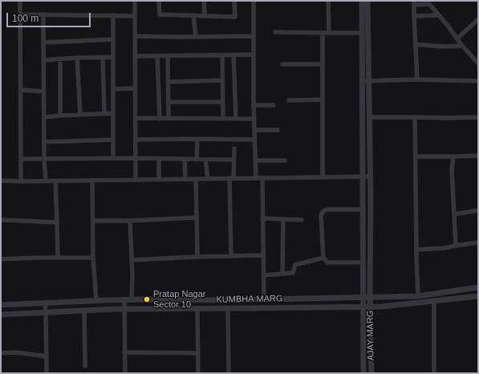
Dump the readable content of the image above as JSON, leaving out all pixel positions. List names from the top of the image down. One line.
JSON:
{"streets":{"street":["KUMBHA MARG","AJAY MARG"]},"crossings":[["KUMBHA MARG","AJAY MARG"]],"places":["Pratap Nagar Sector 10"],"scale_bar":"100 m"}
